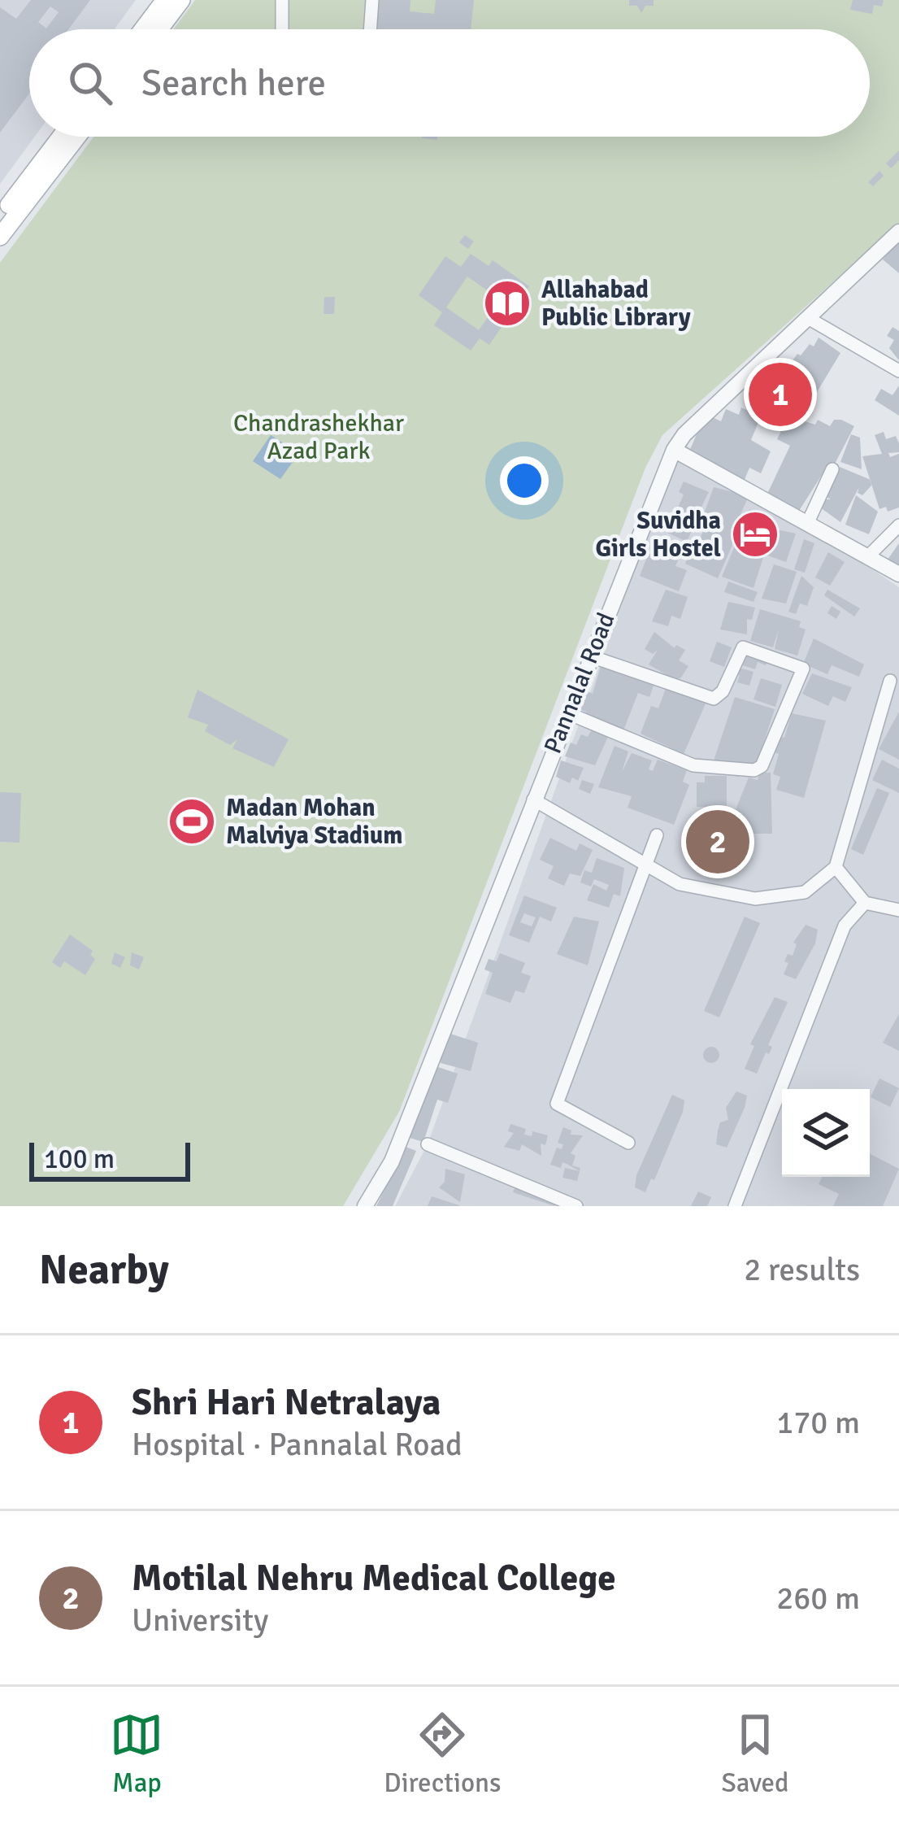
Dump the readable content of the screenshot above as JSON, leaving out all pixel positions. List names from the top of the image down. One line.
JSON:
{"streets":{"street":["Pannalal Road"]},"parks":["Chandrashekhar Azad Park"],"places":{"library":["Allahabad Public Library"],"hotel":["Suvidha Girls Hostel"],"sports":["Madan Mohan Malviya Stadium"]},"scale_bar":"100 m","page":{"search":"Search here","pins":["1","2"],"scale":"100 m","heading":["Nearby","2 results"],"list":[{"mark":"1","name":"Shri Hari Netralaya","note":"Hospital · Pannalal Road","value":"170 m"},{"mark":"2","name":"Motilal Nehru Medical College","note":"University","value":"260 m"}],"nav":["Map","Directions","Saved"]}}
